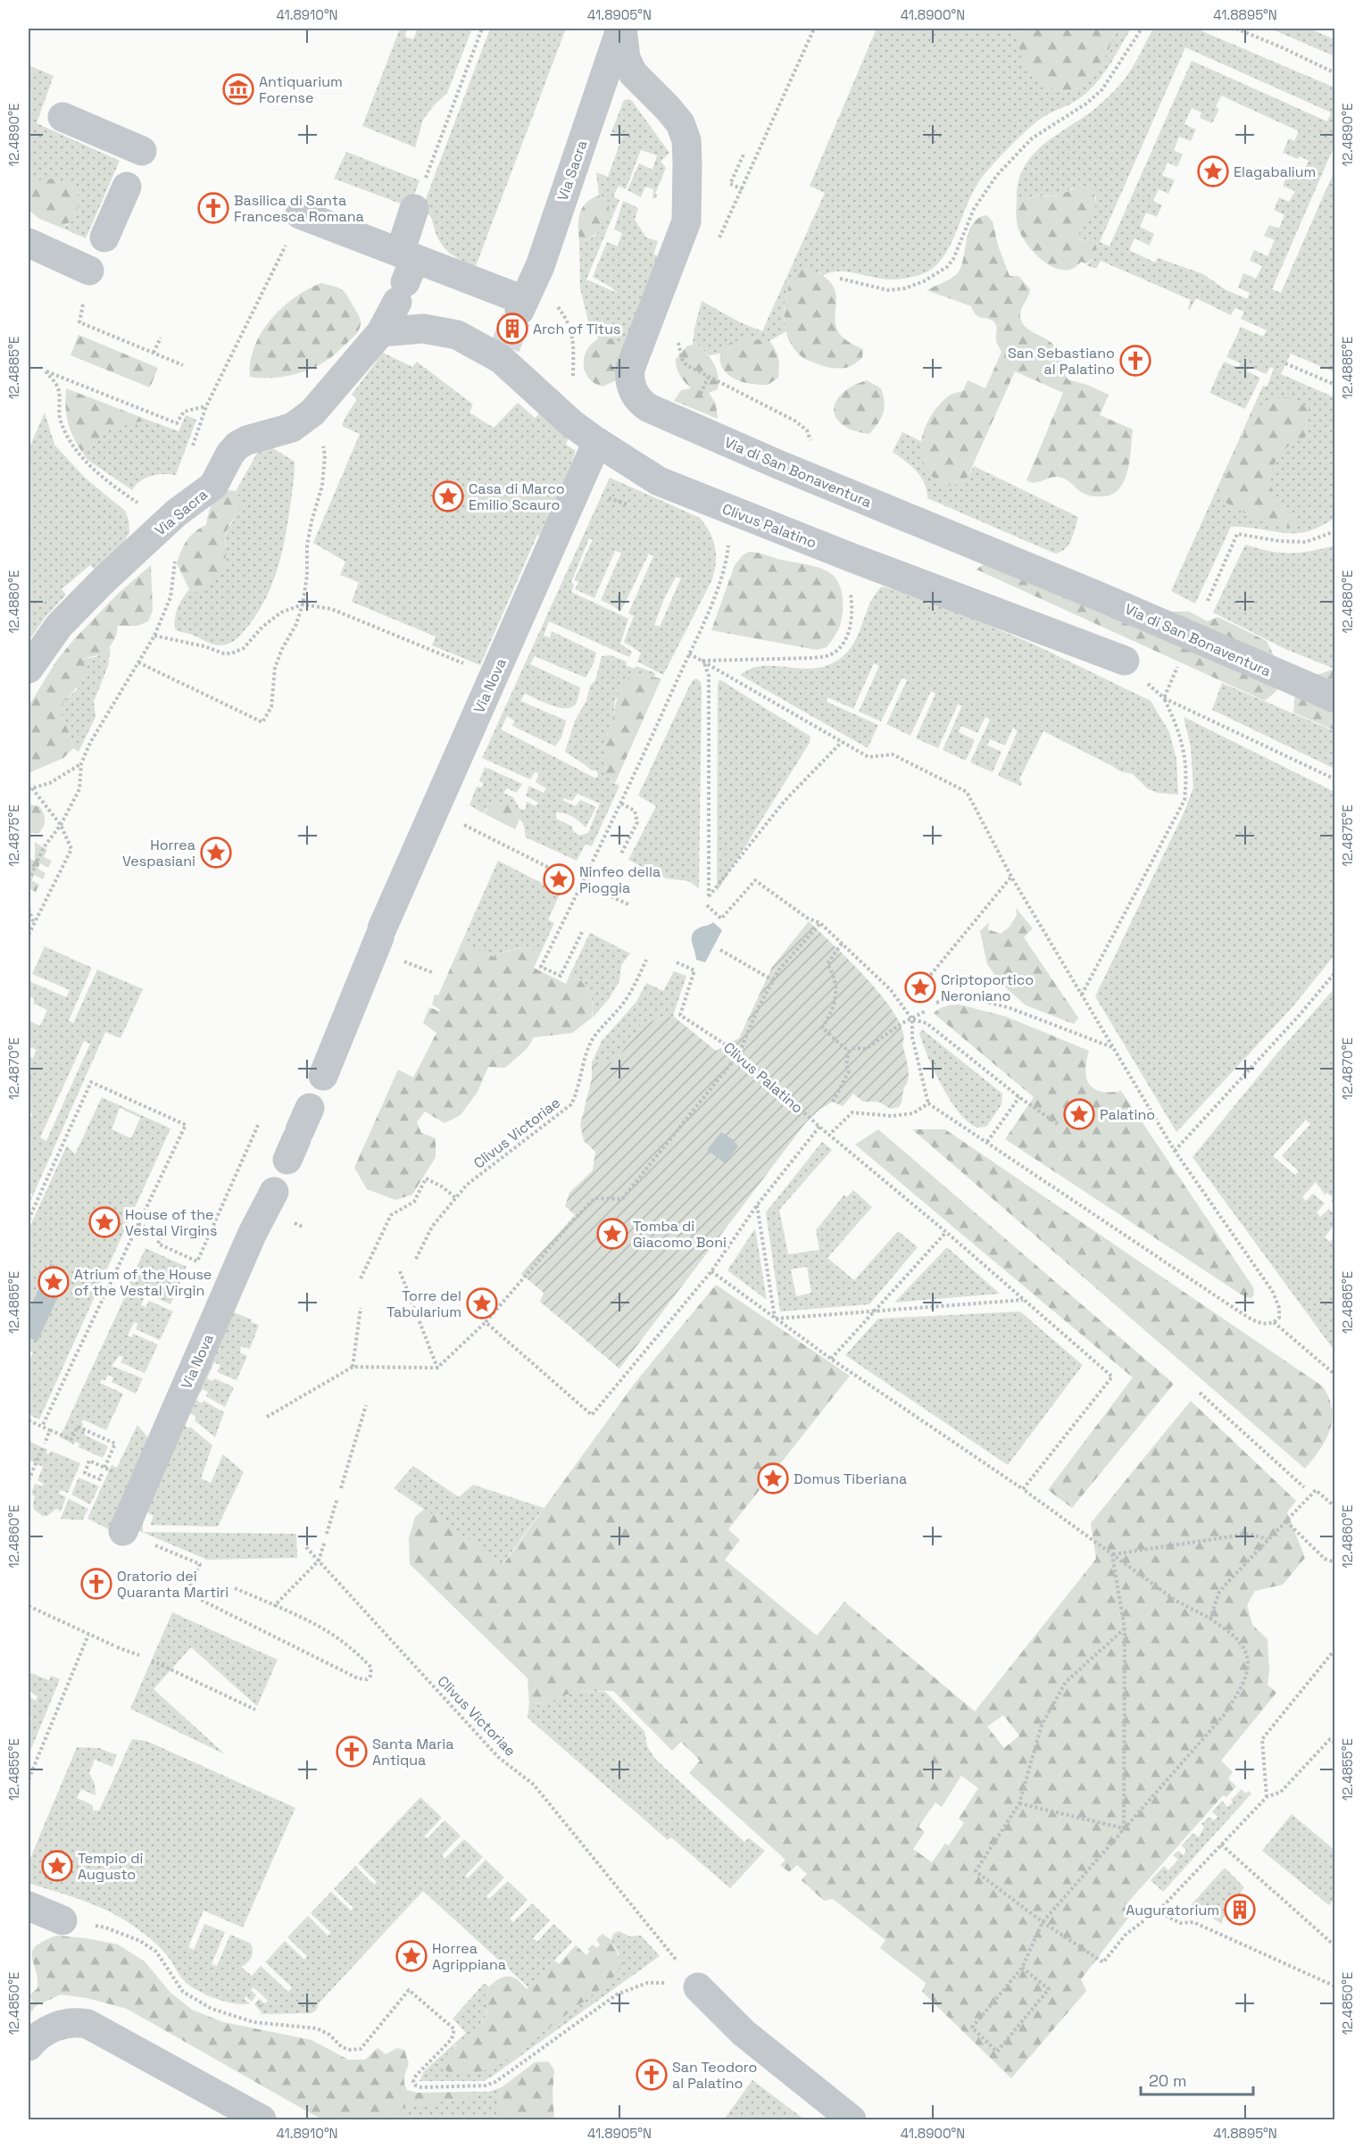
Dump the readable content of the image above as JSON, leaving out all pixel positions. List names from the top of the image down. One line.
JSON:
{"streets":{"street":["Via Sacra","Via di San Bonaventura","Clivus Palatino","Via Nova"],"path":["Clivus Victoriae"]},"crossings":[["Via Sacra","Via di San Bonaventura"],["Via Sacra","Clivus Palatino"],["Clivus Palatino","Via Nova"]],"places":{"museum":["Antiquarium Forense"],"place":["Elagabalium","Casa di Marco Emilio Scauro","Horrea Vespasiani","Ninfeo della Pioggia","Criptoportico Neroniano","Palatino","House of the Vestal Virgins","Tomba di Giacomo Boni","Atrium of the House of the Vestal Virgin","Torre del Tabularium","Domus Tiberiana","Tempio di Augusto","Horrea Agrippiana"],"church":["Basilica di Santa Francesca Romana","San Sebastiano al Palatino","Oratorio dei Quaranta Martiri","Santa Maria Antiqua","San Teodoro al Palatino"],"building":["Arch of Titus","Auguratorium"]},"scale_bar":"20 m","coordinates":["41.8910°N","41.8905°N","41.8900°N","41.8895°N","12.4890°E","12.4885°E","12.4880°E","12.4875°E","12.4870°E","12.4865°E","12.4860°E","12.4855°E","12.4850°E"]}
